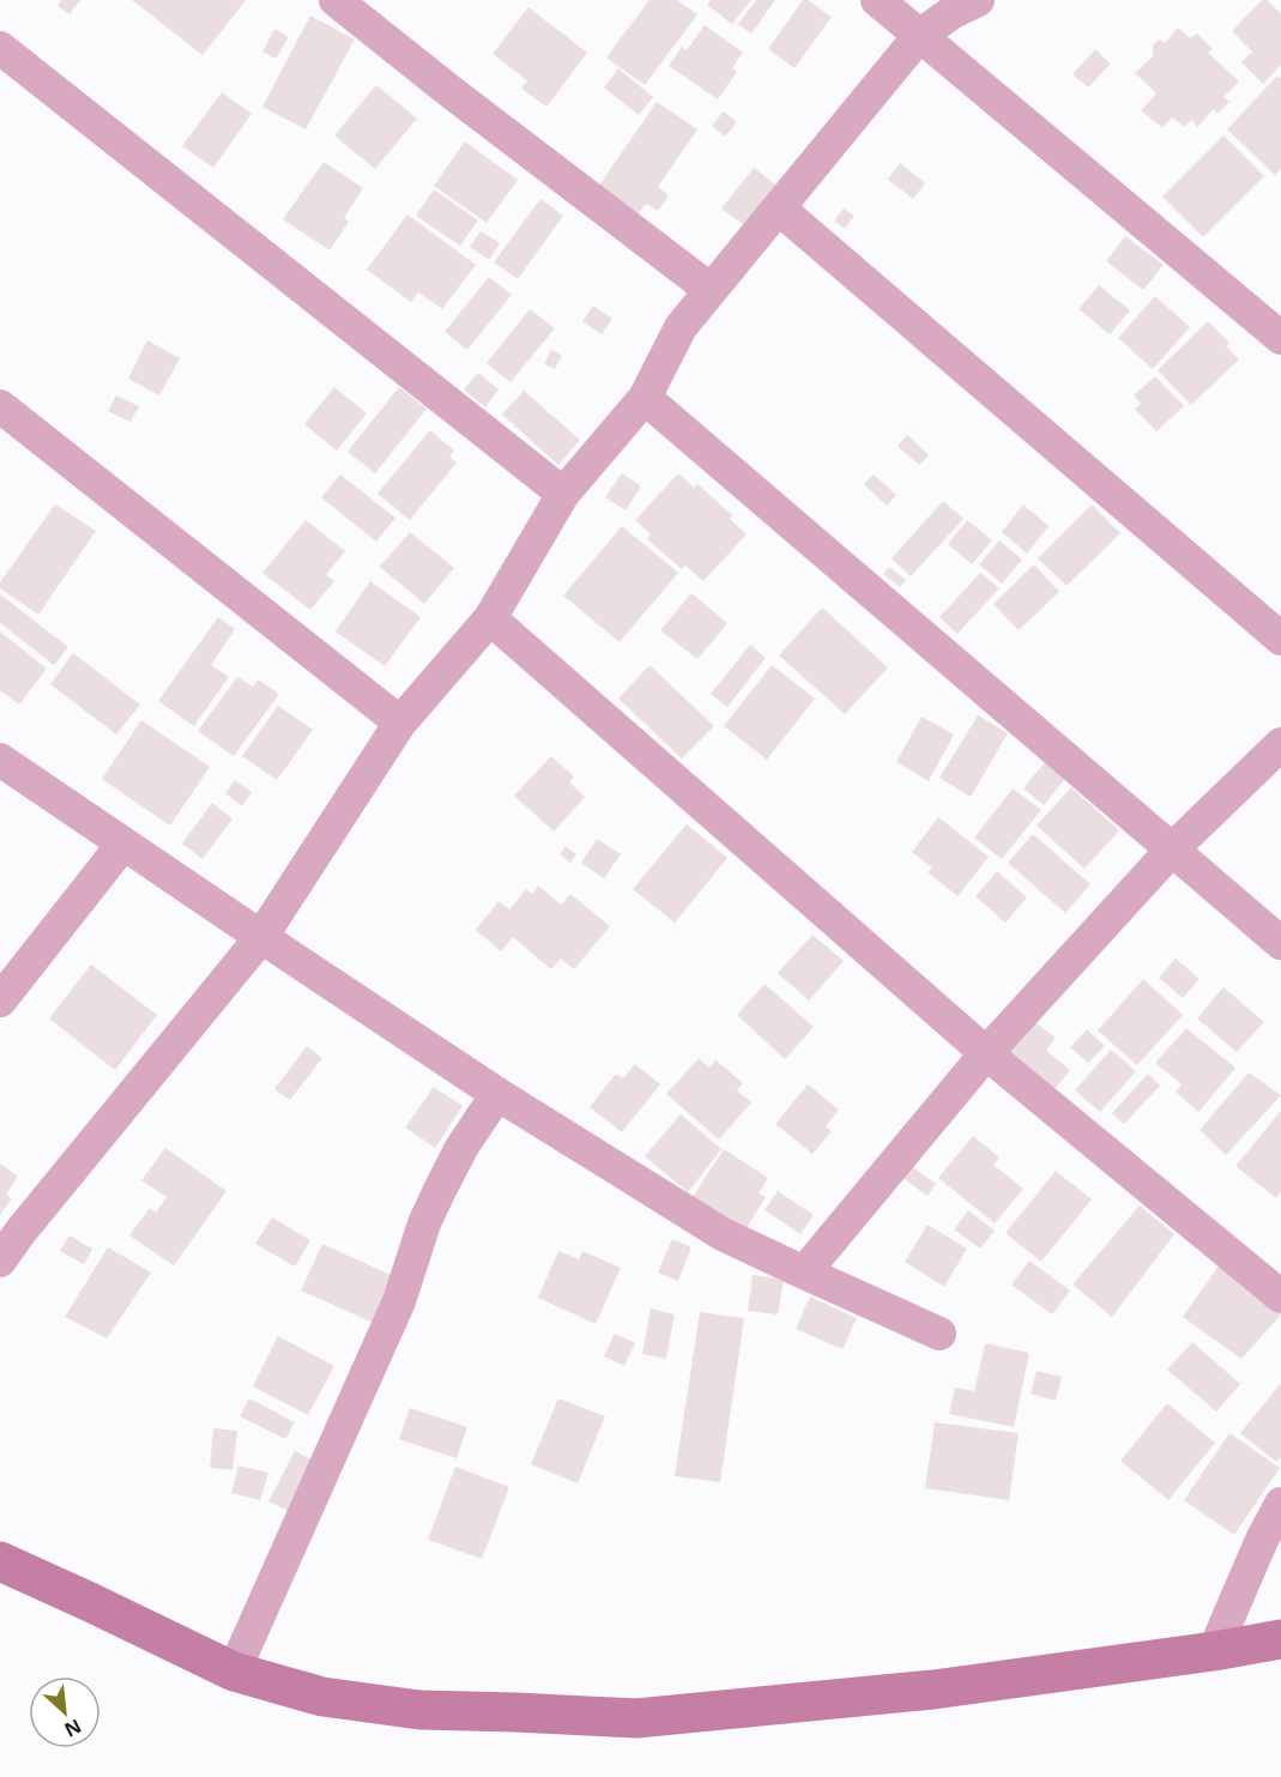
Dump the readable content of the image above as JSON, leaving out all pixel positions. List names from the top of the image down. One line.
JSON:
{"north":"bottom right"}
